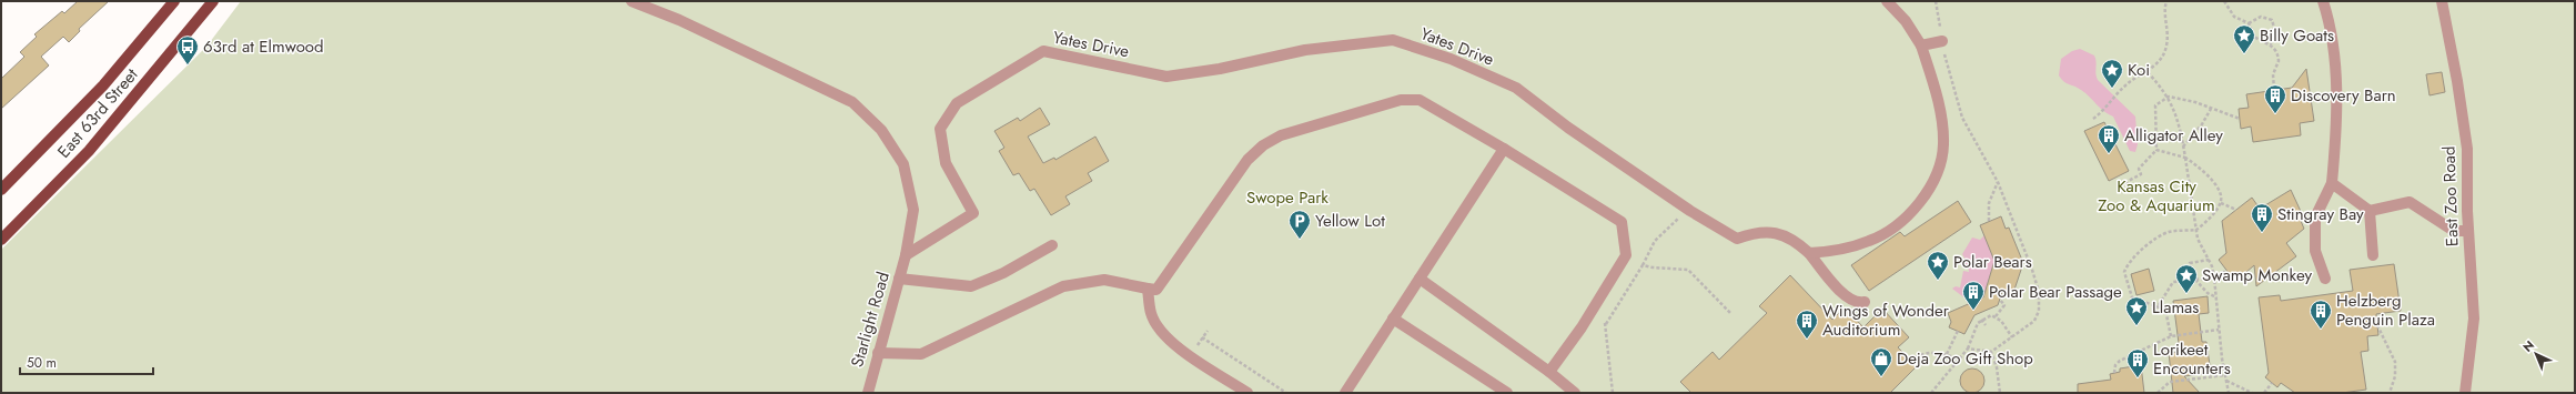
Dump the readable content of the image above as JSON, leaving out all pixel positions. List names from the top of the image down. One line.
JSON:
{"streets":{"main road":["East 63rd Street"],"street":["Yates Drive","East Zoo Road","Starlight Road"]},"crossings":[["Yates Drive","Starlight Road"]],"parks":["Kansas City Zoo & Aquarium","Swope Park"],"places":{"place":["Billy Goats","Koi","Polar Bears","Swamp Monkey","Llamas"],"bus stop":["63rd at Elmwood"],"building":["Discovery Barn","Alligator Alley","Stingray Bay","Polar Bear Passage","Helzberg Penguin Plaza","Wings of Wonder Auditorium","Lorikeet Encounters"],"parking":["Yellow Lot"],"shop":["Deja Zoo Gift Shop"]},"scale_bar":"50 m","north":"top left"}
